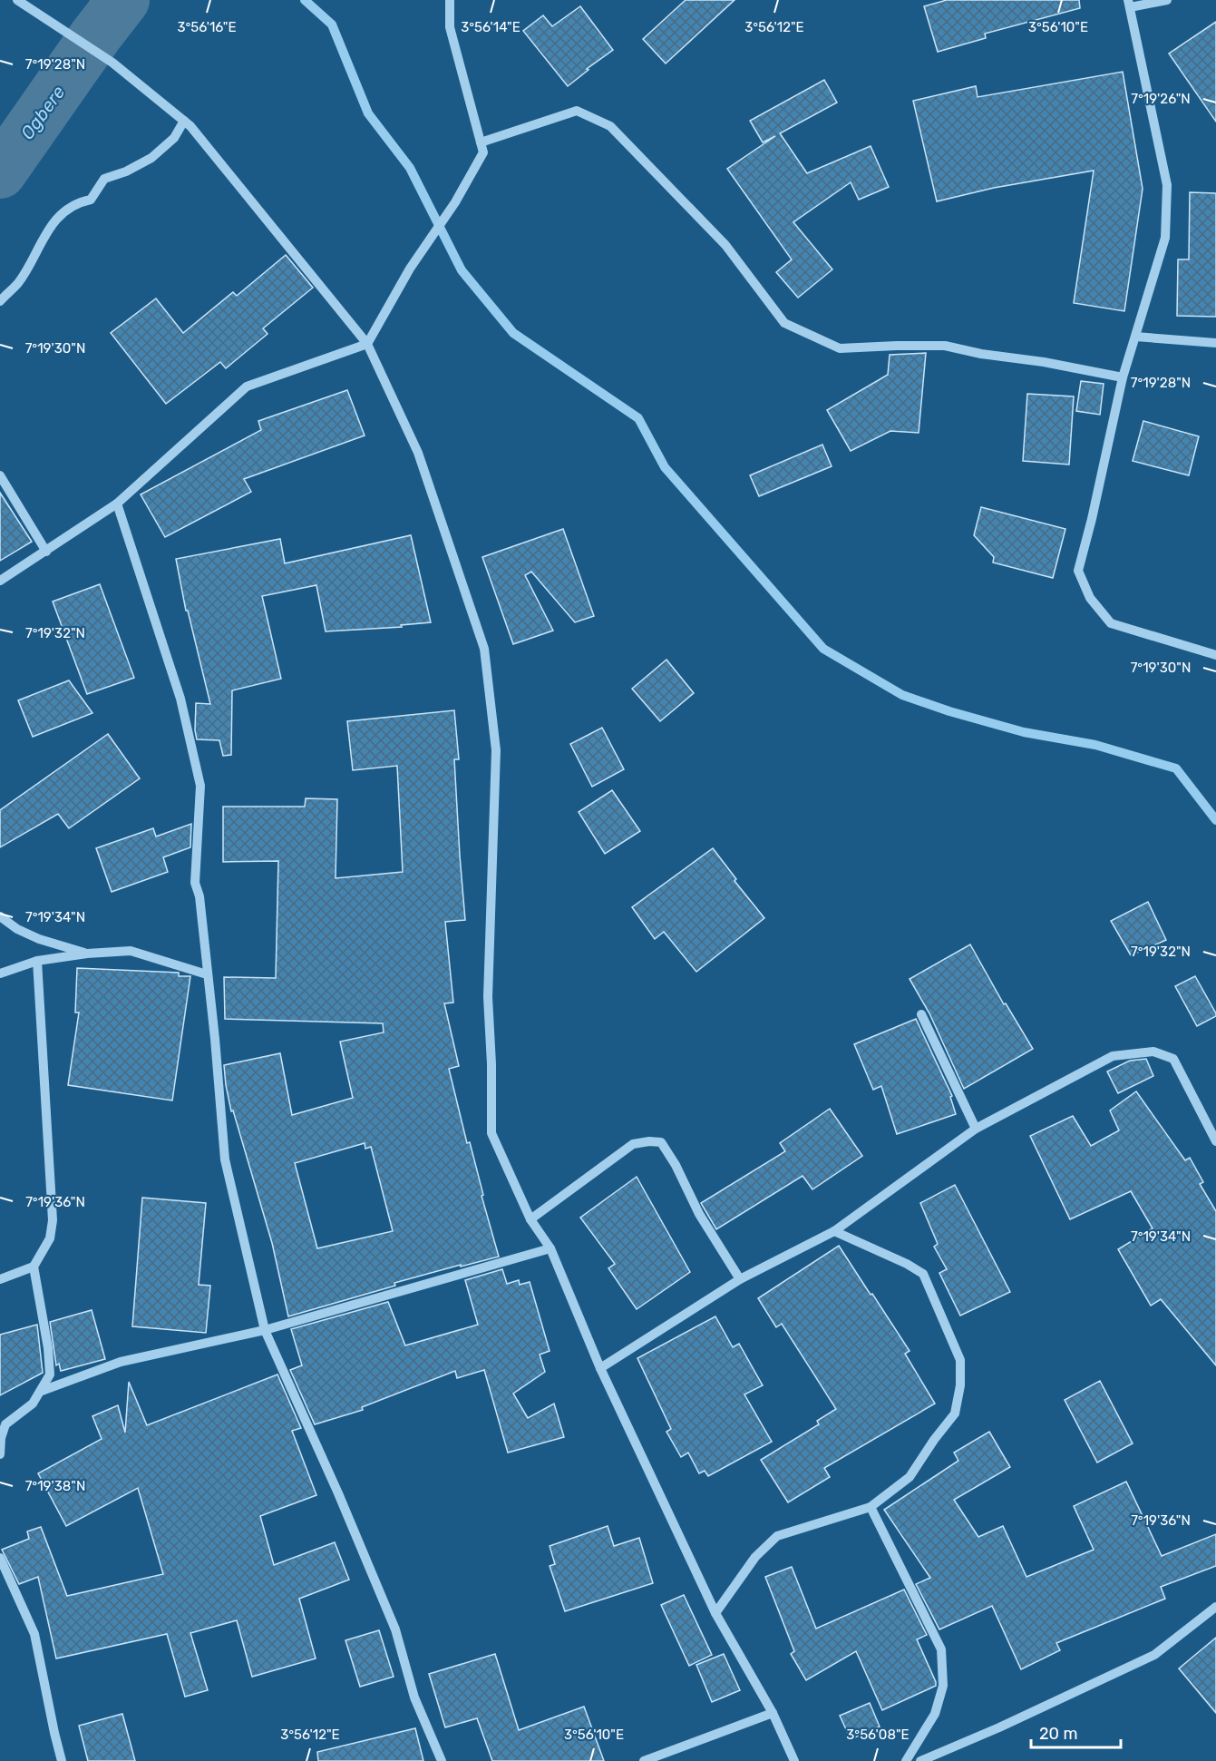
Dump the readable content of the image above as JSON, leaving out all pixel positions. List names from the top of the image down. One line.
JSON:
{"water":["Ogbere"],"scale_bar":"20 m","coordinates":["3°56'16\"E","3°56'14\"E","3°56'12\"E","3°56'10\"E","7°19'28\"N","7°19'26\"N","7°19'30\"N","7°19'32\"N","7°19'34\"N","7°19'36\"N","7°19'38\"N","3°56'08\"E"]}
